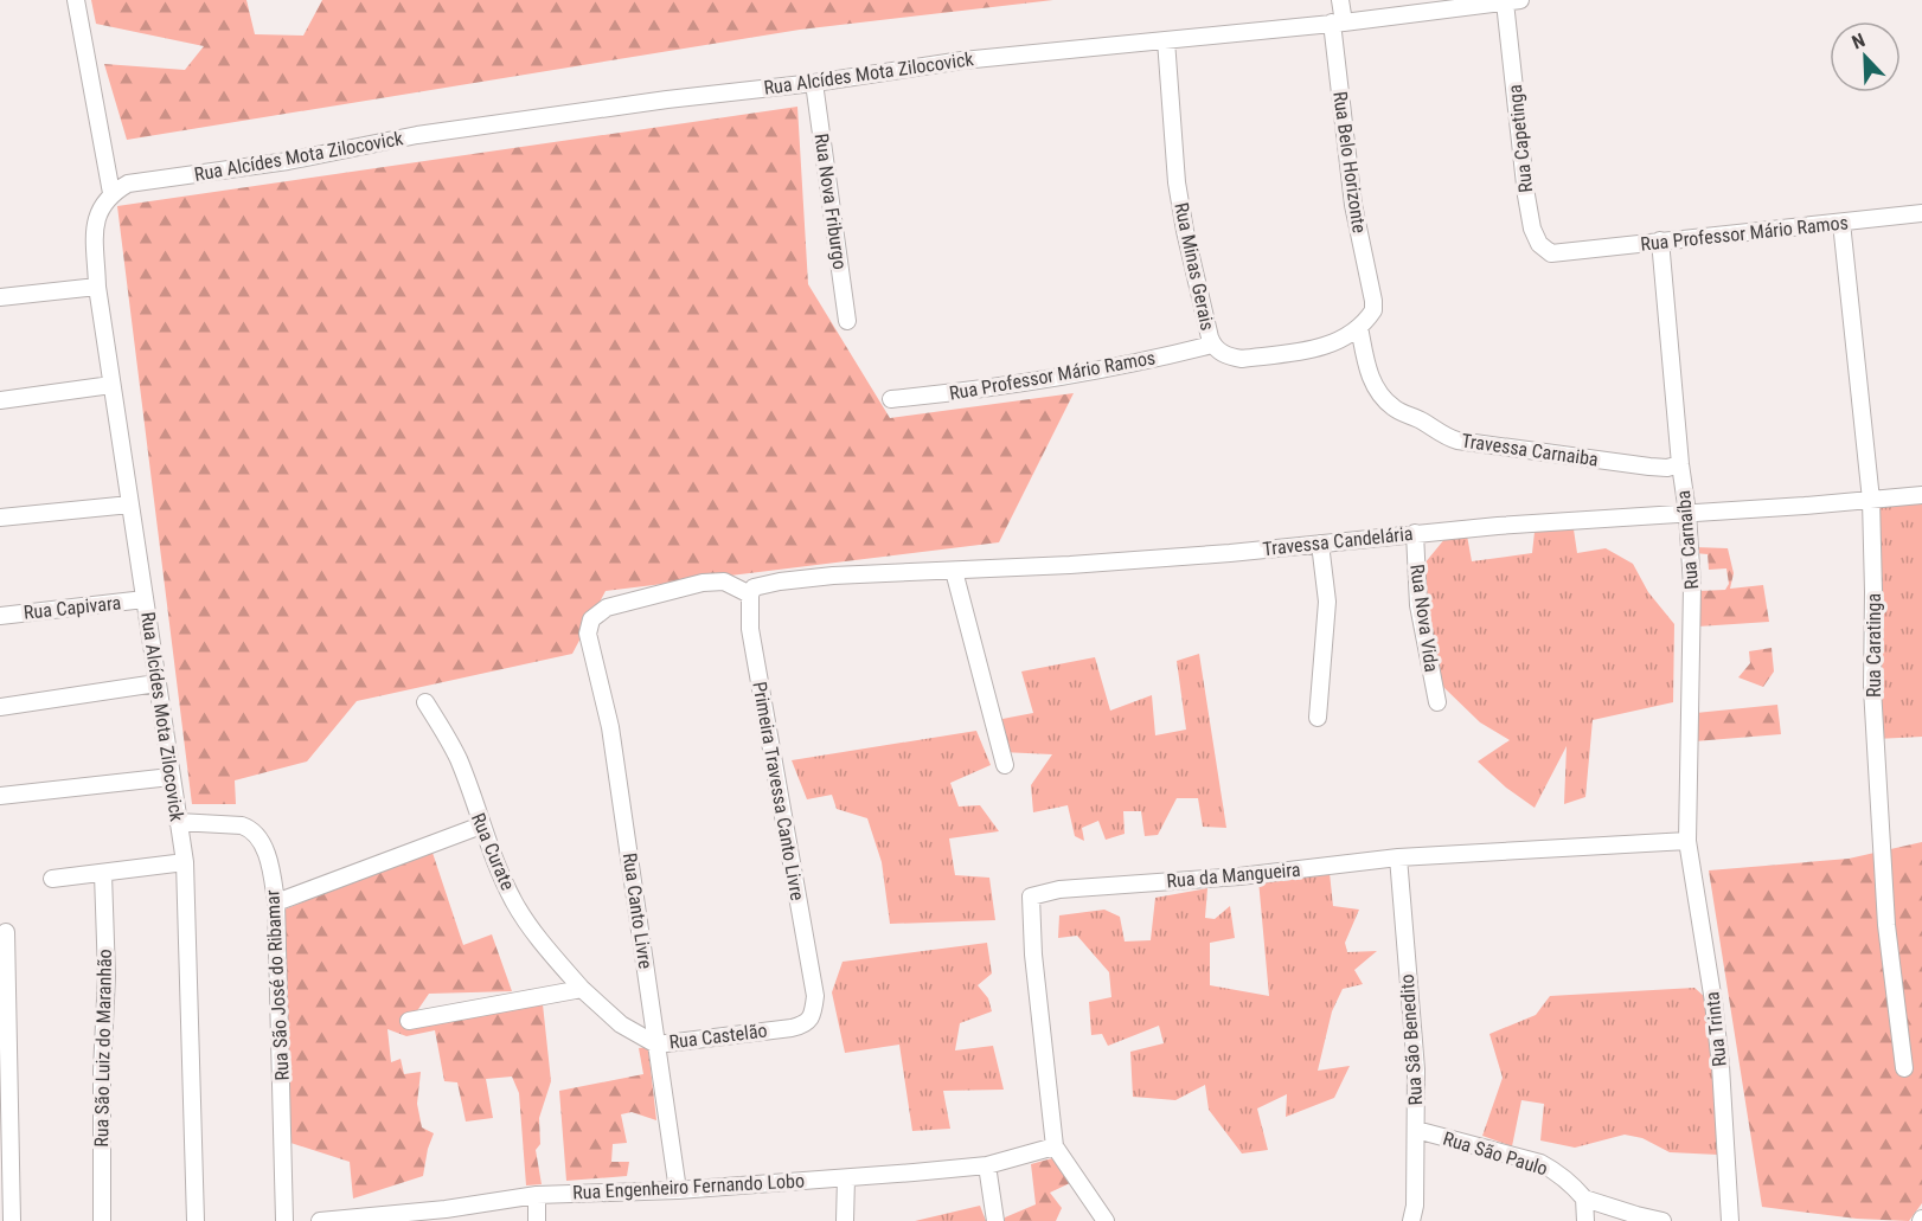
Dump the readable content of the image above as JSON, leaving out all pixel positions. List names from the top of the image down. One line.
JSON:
{"streets":{"street":["Rua Alcídes Mota Zilocovick","Rua Capetinga","Rua Belo Horizonte","Rua Nova Friburgo","Rua Professor Mário Ramos","Rua Minas Gerais","Travessa Carnaiba","Rua Carnaíba","Travessa Candelária","Rua Capivara","Rua Nova Vida","Rua Caratinga","Primeira Travessa Canto Livre","Rua Curate","Rua da Mangueira","Rua Canto Livre","Rua São José do Ribamar","Rua Trinta","Rua Castelão","Rua São Benedito","Rua São Luiz do Maranhão","Rua São Paulo","Rua Engenheiro Fernando Lobo"]},"crossings":[["Rua Alcídes Mota Zilocovick","Rua Capetinga"],["Rua Alcídes Mota Zilocovick","Rua Belo Horizonte"],["Rua Alcídes Mota Zilocovick","Rua Nova Friburgo"],["Rua Alcídes Mota Zilocovick","Rua Minas Gerais"],["Rua Alcídes Mota Zilocovick","Rua Capivara"],["Rua Alcídes Mota Zilocovick","Rua São José do Ribamar"],["Rua Capetinga","Rua Professor Mário Ramos"],["Rua Belo Horizonte","Rua Minas Gerais"],["Rua Belo Horizonte","Travessa Carnaiba"],["Rua Professor Mário Ramos","Rua Minas Gerais"],["Rua Professor Mário Ramos","Rua Carnaíba"],["Rua Professor Mário Ramos","Rua Caratinga"],["Rua Minas Gerais","Travessa Carnaiba"],["Travessa Carnaiba","Rua Carnaíba"],["Rua Carnaíba","Travessa Candelária"],["Rua Carnaíba","Rua da Mangueira"],["Rua Carnaíba","Rua Trinta"],["Travessa Candelária","Rua Nova Vida"],["Travessa Candelária","Rua Caratinga"],["Travessa Candelária","Primeira Travessa Canto Livre"],["Travessa Candelária","Rua Canto Livre"],["Primeira Travessa Canto Livre","Rua Canto Livre"],["Primeira Travessa Canto Livre","Rua Castelão"],["Rua Curate","Rua Castelão"],["Rua da Mangueira","Rua Trinta"],["Rua da Mangueira","Rua São Benedito"],["Rua da Mangueira","Rua Engenheiro Fernando Lobo"],["Rua Canto Livre","Rua Castelão"],["Rua Canto Livre","Rua Engenheiro Fernando Lobo"],["Rua São Benedito","Rua São Paulo"]],"north":"top left"}
